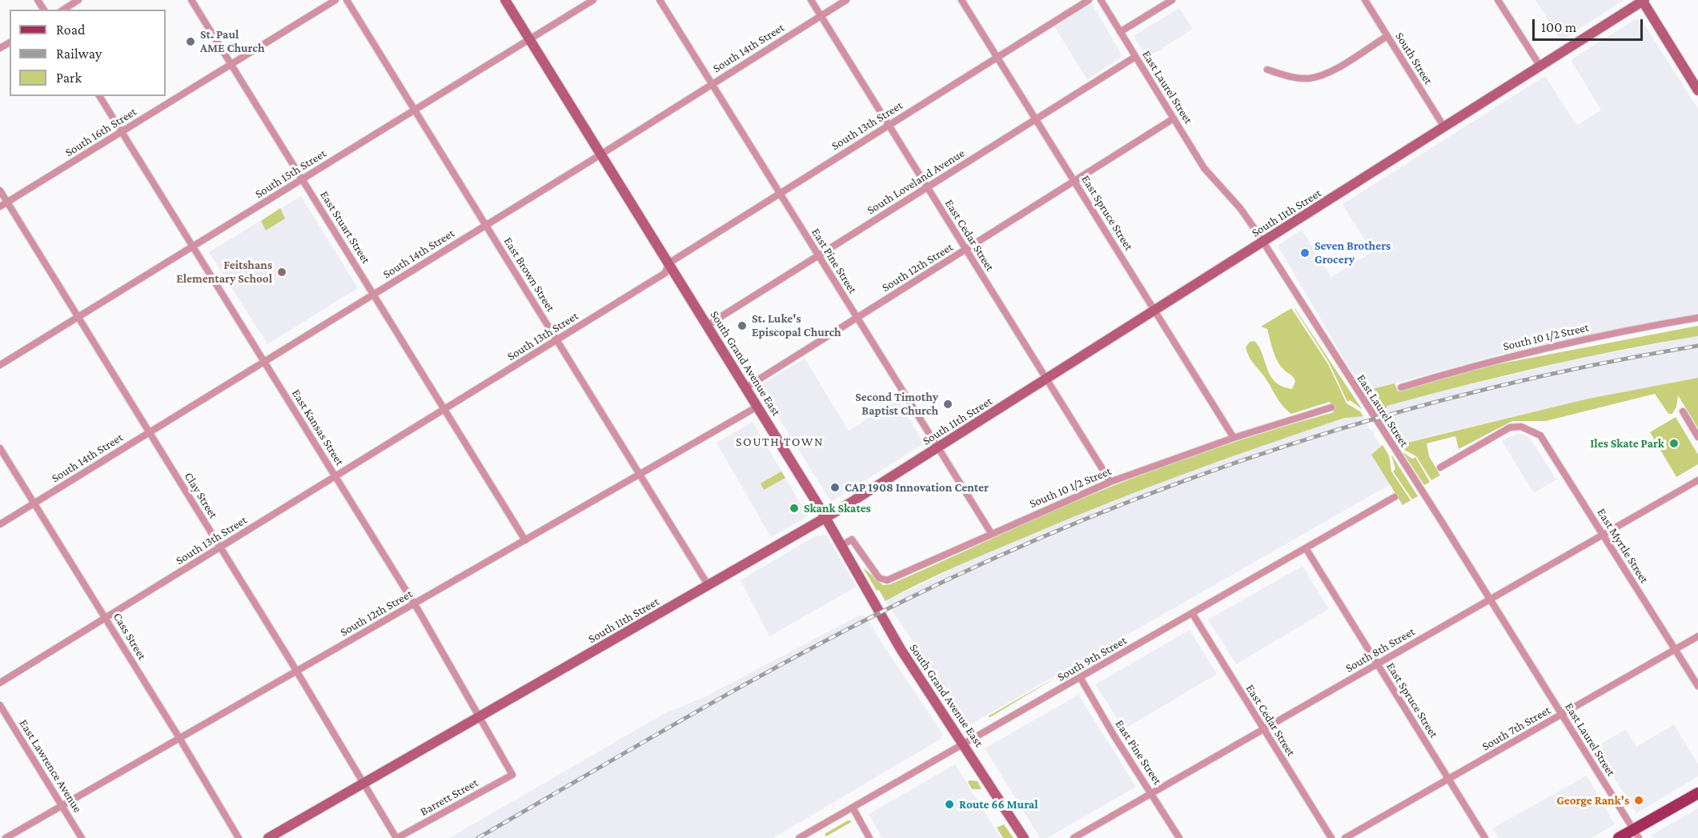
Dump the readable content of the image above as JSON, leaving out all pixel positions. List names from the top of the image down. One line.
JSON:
{"streets":{"street":["South 14th Street","South Street","East Laurel Street","South 13th Street","South 16th Street","South 15th Street","South Loveland Avenue","East Spruce Street","South 11th Street","East Stuart Street","East Cedar Street","East Pine Street","South 12th Street","East Brown Street","South 10 1/2 Street","South Grand Avenue East","East Kansas Street","Clay Street","East Myrtle Street","Cass Street","South 8th Street","South 9th Street","South 7th Street","East Lawrence Avenue","Barrett Street"]},"crossings":[["South 14th Street","East Stuart Street"],["South 14th Street","East Cedar Street"],["South 14th Street","East Pine Street"],["South 14th Street","East Brown Street"],["South 14th Street","South Grand Avenue East"],["South 14th Street","East Kansas Street"],["South 14th Street","Clay Street"],["South 14th Street","Cass Street"],["South Street","South 11th Street"],["East Laurel Street","South Loveland Avenue"],["East Laurel Street","South 11th Street"],["East Laurel Street","South 12th Street"],["East Laurel Street","South 8th Street"],["East Laurel Street","South 7th Street"],["South 13th Street","East Spruce Street"],["South 13th Street","East Stuart Street"],["South 13th Street","East Cedar Street"],["South 13th Street","East Pine Street"],["South 13th Street","East Brown Street"],["South 13th Street","South Grand Avenue East"],["South 13th Street","East Kansas Street"],["South 13th Street","Clay Street"],["South 13th Street","Cass Street"],["South 16th Street","East Stuart Street"],["South 16th Street","East Kansas Street"],["South 16th Street","Clay Street"],["South 15th Street","East Stuart Street"],["South 15th Street","East Brown Street"],["South 15th Street","South Grand Avenue East"],["South 15th Street","East Kansas Street"],["South 15th Street","Clay Street"],["South Loveland Avenue","East Spruce Street"],["South Loveland Avenue","East Cedar Street"],["South Loveland Avenue","East Pine Street"],["South Loveland Avenue","South Grand Avenue East"],["East Spruce Street","South 11th Street"],["East Spruce Street","South 12th Street"],["East Spruce Street","South 10 1/2 Street"],["East Spruce Street","South 8th Street"],["East Spruce Street","South 9th Street"],["East Spruce Street","South 7th Street"],["South 11th Street","East Cedar Street"],["South 11th Street","East Pine Street"],["South 11th Street","East Brown Street"],["South 11th Street","South Grand Avenue East"],["South 11th Street","East Kansas Street"],["South 11th Street","Clay Street"],["East Stuart Street","South 12th Street"],["East Cedar Street","South 12th Street"],["East Cedar Street","South 10 1/2 Street"],["East Cedar Street","South 8th Street"],["East Cedar Street","South 9th Street"],["East Pine Street","South 12th Street"],["East Pine Street","South 10 1/2 Street"],["East Pine Street","South 8th Street"],["East Pine Street","South 9th Street"],["South 12th Street","East Brown Street"],["South 12th Street","South Grand Avenue East"],["South 12th Street","East Kansas Street"],["South 12th Street","Clay Street"],["South 12th Street","Cass Street"],["South 12th Street","East Lawrence Avenue"],["South 10 1/2 Street","South Grand Avenue East"],["South Grand Avenue East","South 9th Street"],["East Kansas Street","Barrett Street"],["Clay Street","Barrett Street"],["East Myrtle Street","South 8th Street"],["East Myrtle Street","South 7th Street"]],"districts":["SOUTH TOWN"],"places":["St. Paul AME Church","Seven Brothers Grocery","Feitshans Elementary School","St. Luke's Episcopal Church","Second Timothy Baptist Church","Iles Skate Park","CAP 1908 Innovation Center","Skank Skates","George Rank's","Route 66 Mural"],"legend":["Road","Railway","Park"],"scale_bar":"100 m"}
